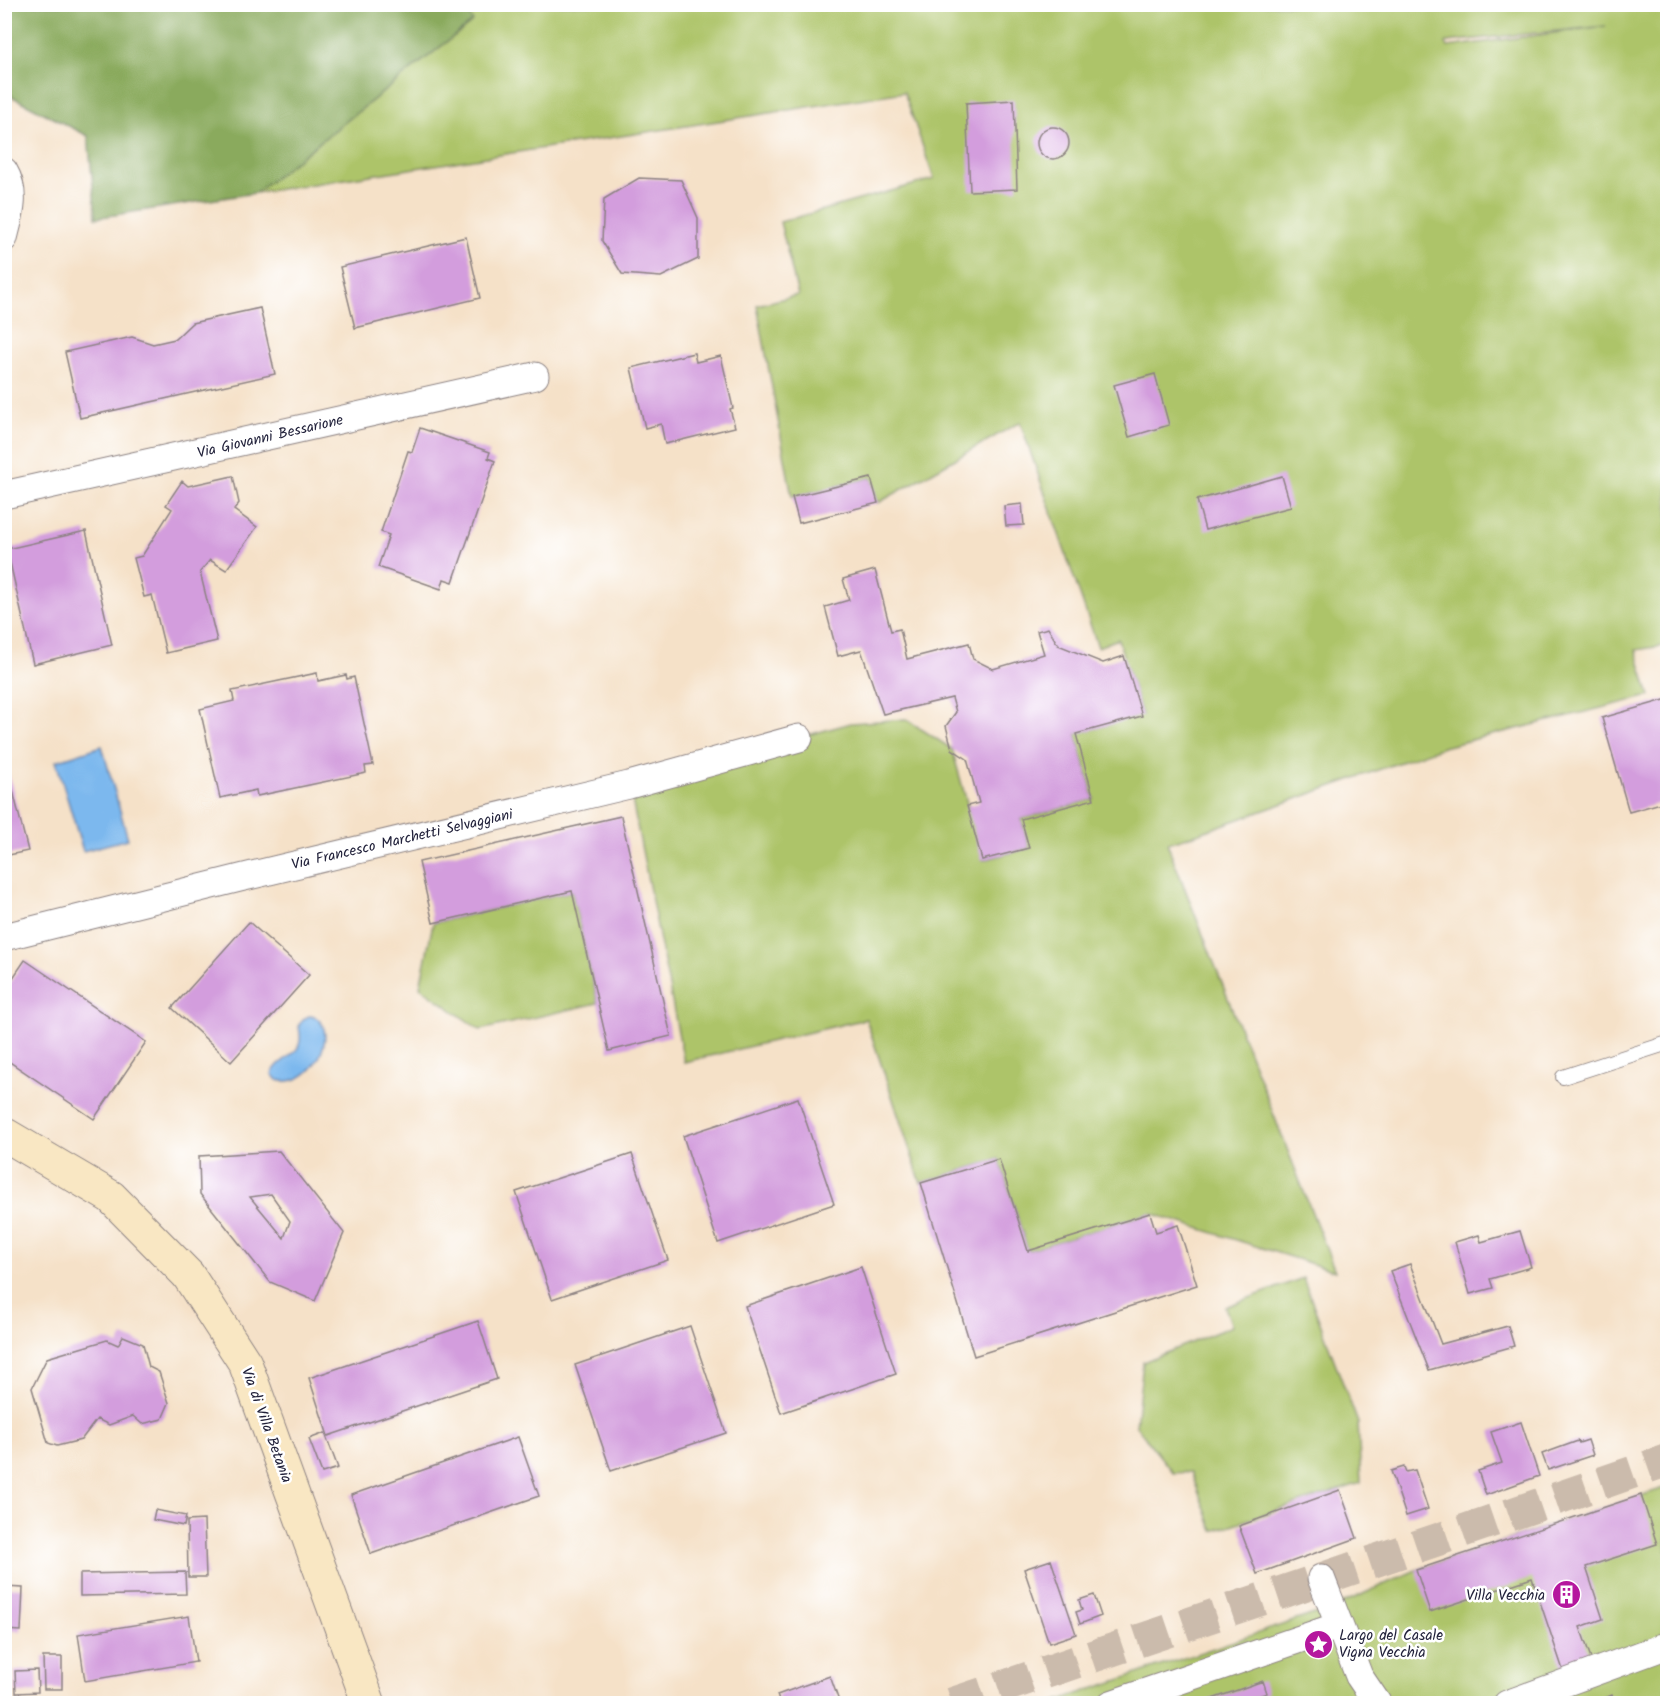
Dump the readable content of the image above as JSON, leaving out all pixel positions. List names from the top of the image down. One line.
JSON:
{"streets":{"main road":["Via di Villa Betania"],"street":["Via Giovanni Bessarione","Via Francesco Marchetti Selvaggiani"]},"places":{"building":["Villa Vecchia"],"place":["Largo del Casale Vigna Vecchia"]}}
